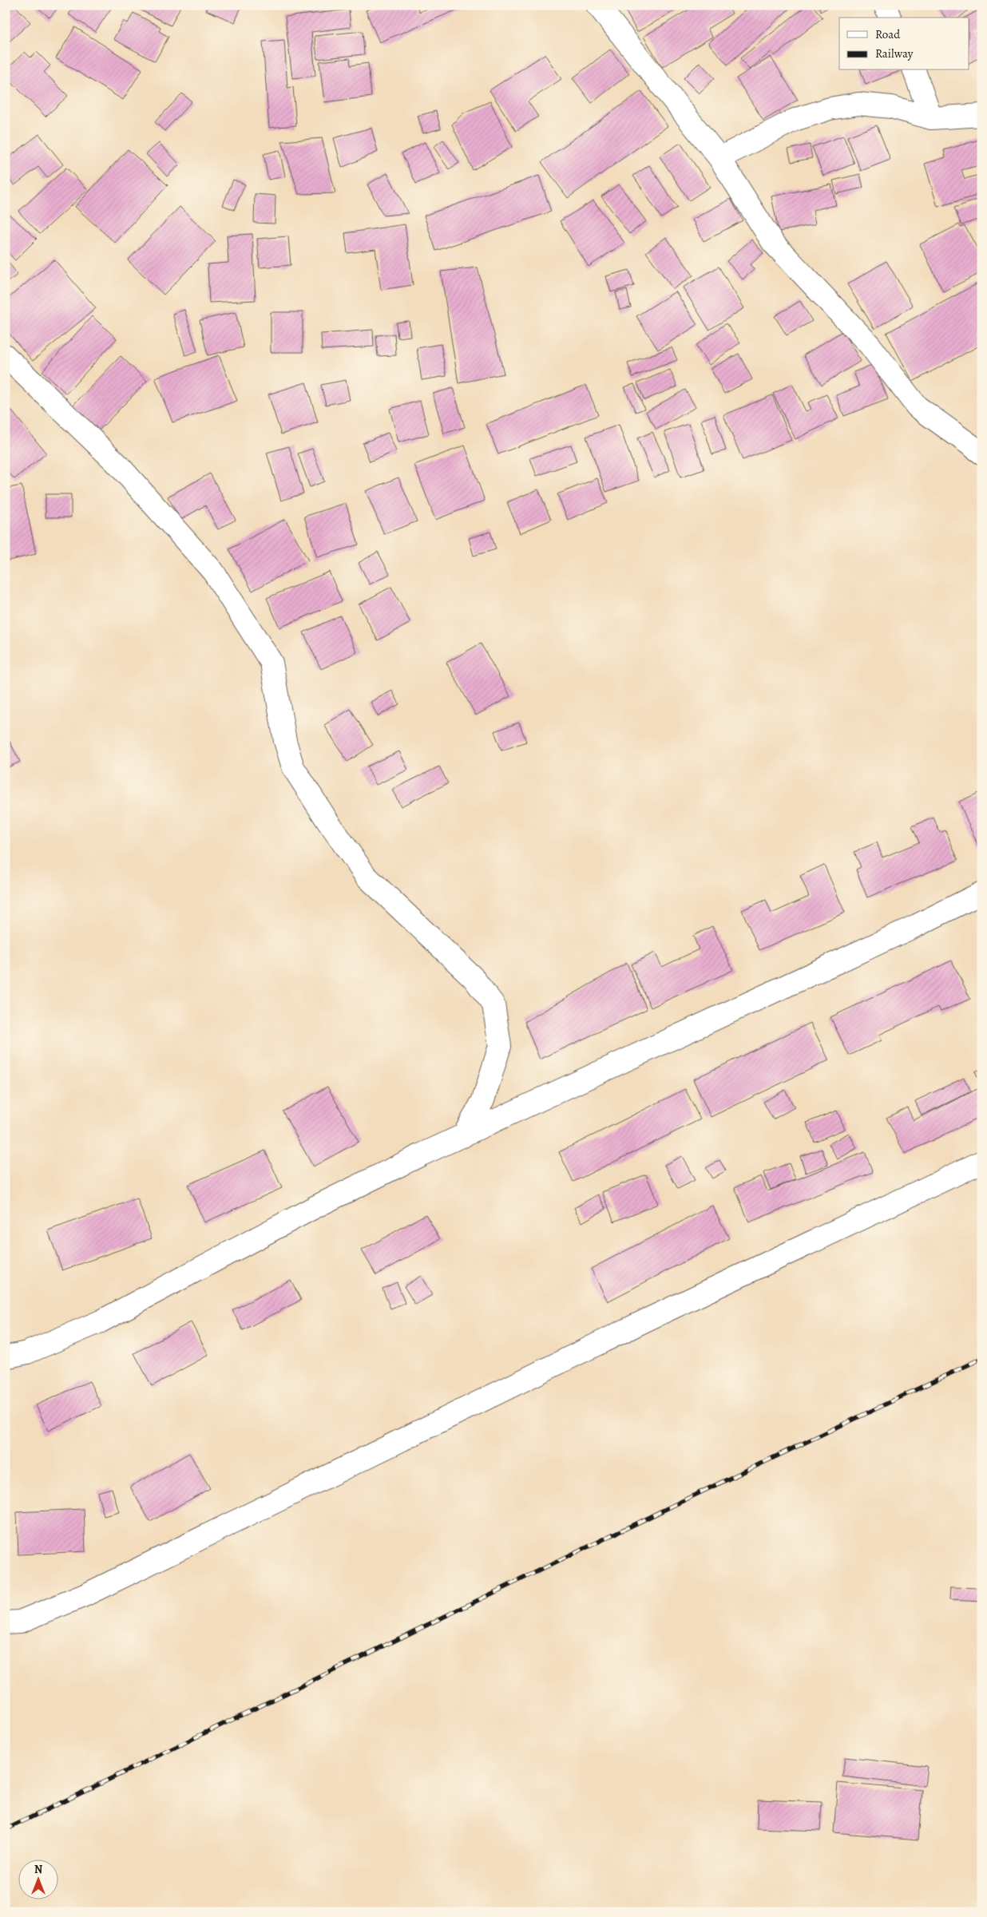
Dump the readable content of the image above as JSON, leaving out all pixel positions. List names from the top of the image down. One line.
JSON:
{"legend":["Road","Railway"],"north":"top"}
